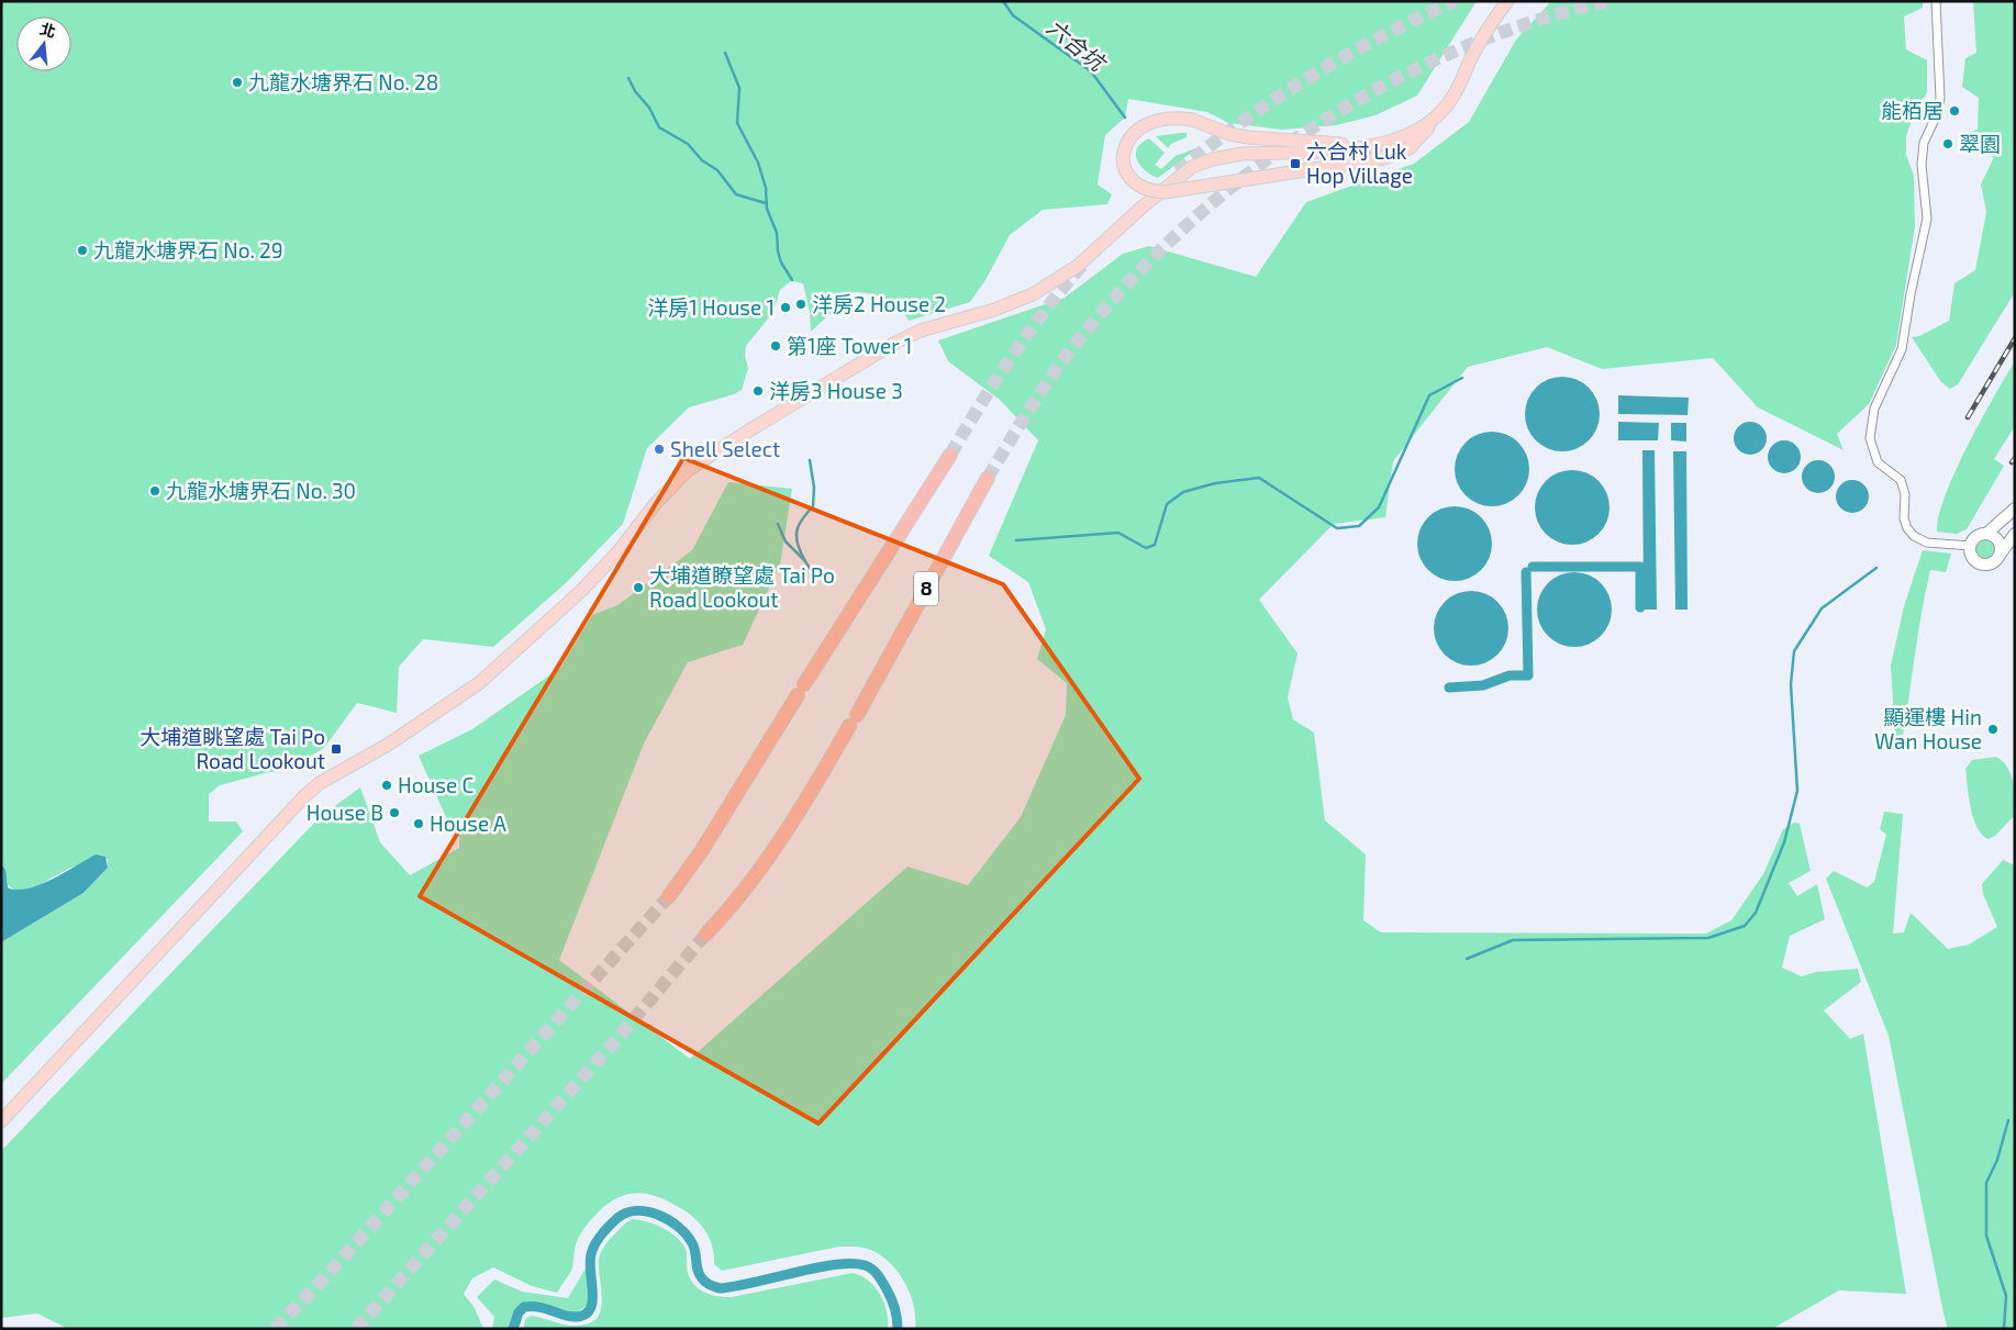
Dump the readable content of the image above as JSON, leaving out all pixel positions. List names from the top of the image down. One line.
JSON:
{"streets":{"highway":["8"]},"water":["六合坑"],"places":{"other":["九龍水塘界石 No. 28","能栢居","翠園","九龍水塘界石 No. 29","洋房2 House 2","洋房1 House 1","第1座 Tower 1","洋房3 House 3","Shell Select","九龍水塘界石 No. 30","大埔道瞭望處 Tai Po Road Lookout","顯運樓 Hin Wan House","House C","House B","House A"],"transit":["六合村 Luk Hop Village","大埔道眺望處 Tai Po Road Lookout"]},"north":"top"}
